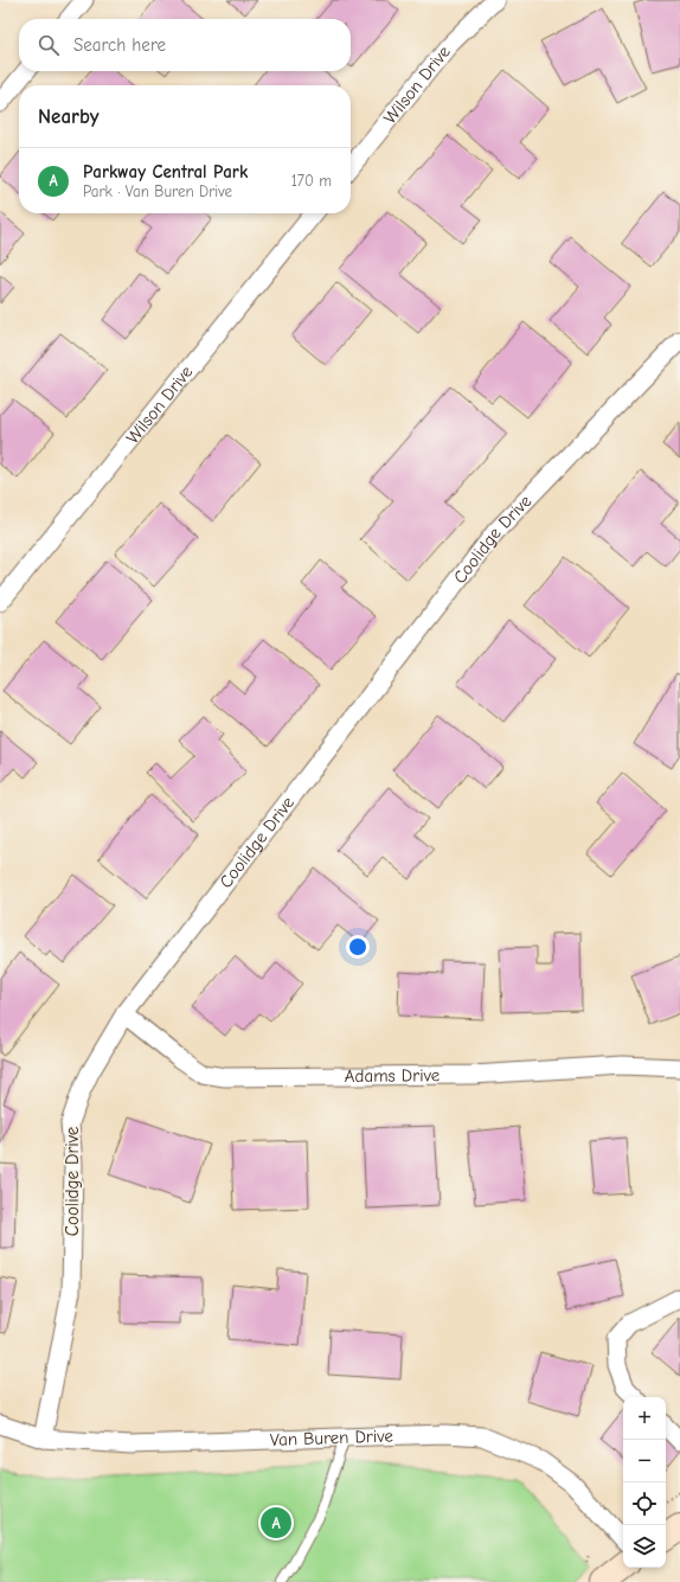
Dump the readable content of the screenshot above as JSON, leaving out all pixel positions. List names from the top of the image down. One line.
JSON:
{"streets":{"street":["Wilson Drive","Coolidge Drive","Adams Drive","Van Buren Drive"]},"crossings":[["Coolidge Drive","Adams Drive"],["Coolidge Drive","Van Buren Drive"]],"page":{"search":"Search here","heading":"Nearby","list":[{"mark":"A","name":"Parkway Central Park","note":"Park · Van Buren Drive","value":"170 m"}],"map_buttons":["+","−"],"pins":"A"}}
